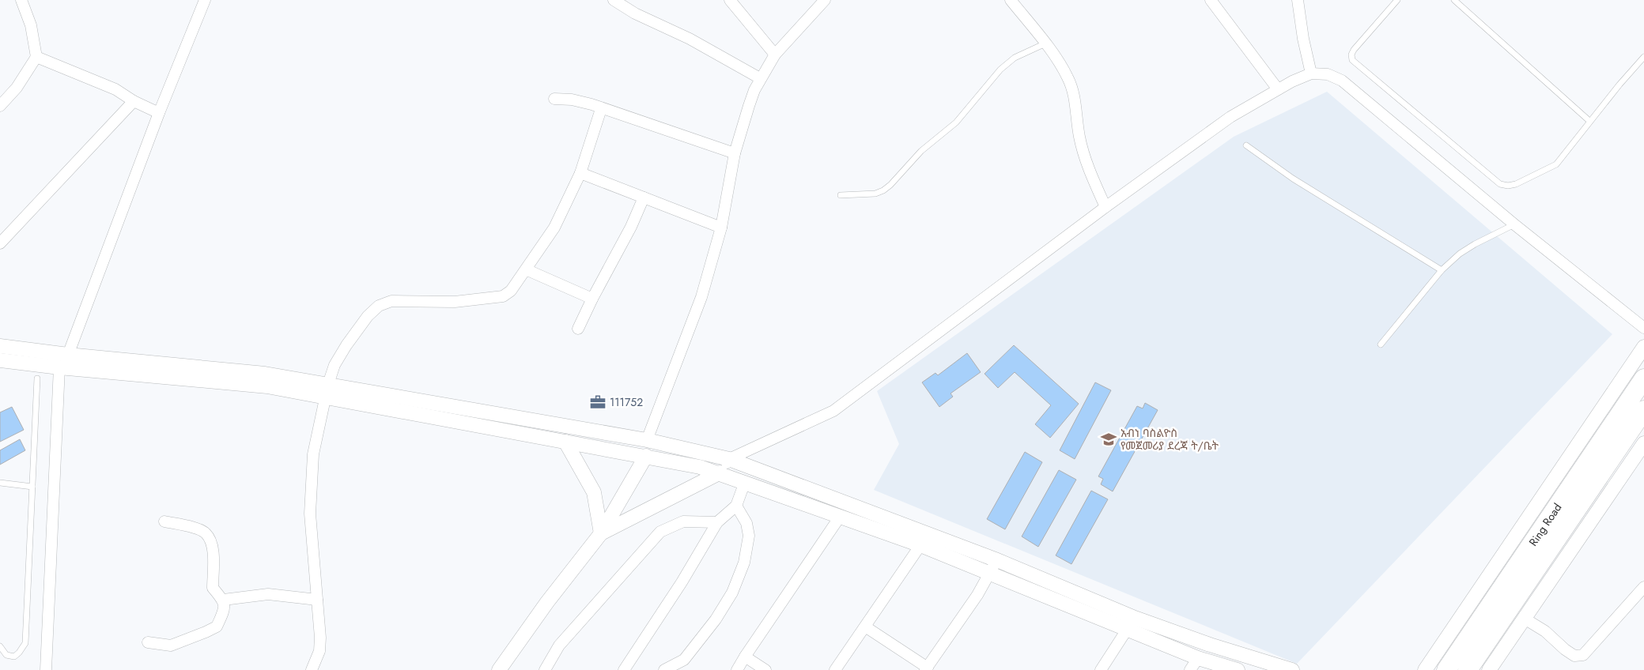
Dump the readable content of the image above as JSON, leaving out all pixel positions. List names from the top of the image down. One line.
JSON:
{"streets":{"highway":["Ring Road"]},"places":{"office":["111752"],"school or university":["አብነ ባስልዮስ የመጀመሪያ ደረጃ ት/ቤት"]}}
